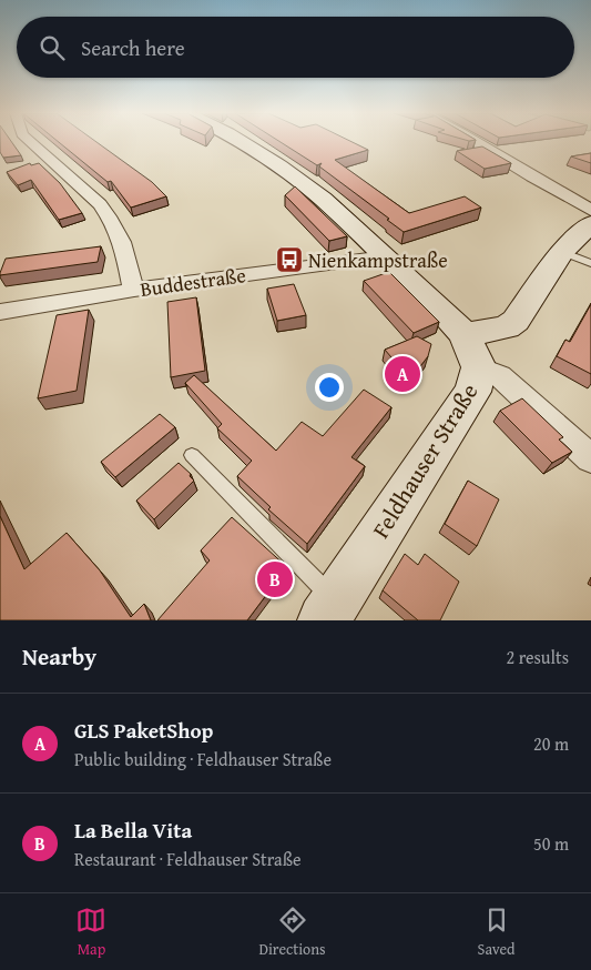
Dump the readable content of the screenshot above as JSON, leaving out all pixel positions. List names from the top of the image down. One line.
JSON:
{"streets":{"street":["Buddestraße","Feldhauser Straße"]},"places":{"bus stop":["Nienkampstraße"]},"page":{"search":"Search here","pins":["A","B"],"heading":["Nearby","2 results"],"list":[{"mark":"A","name":"GLS PaketShop","note":"Public building · Feldhauser Straße","value":"20 m"},{"mark":"B","name":"La Bella Vita","note":"Restaurant · Feldhauser Straße","value":"50 m"}],"nav":["Map","Directions","Saved"]}}
